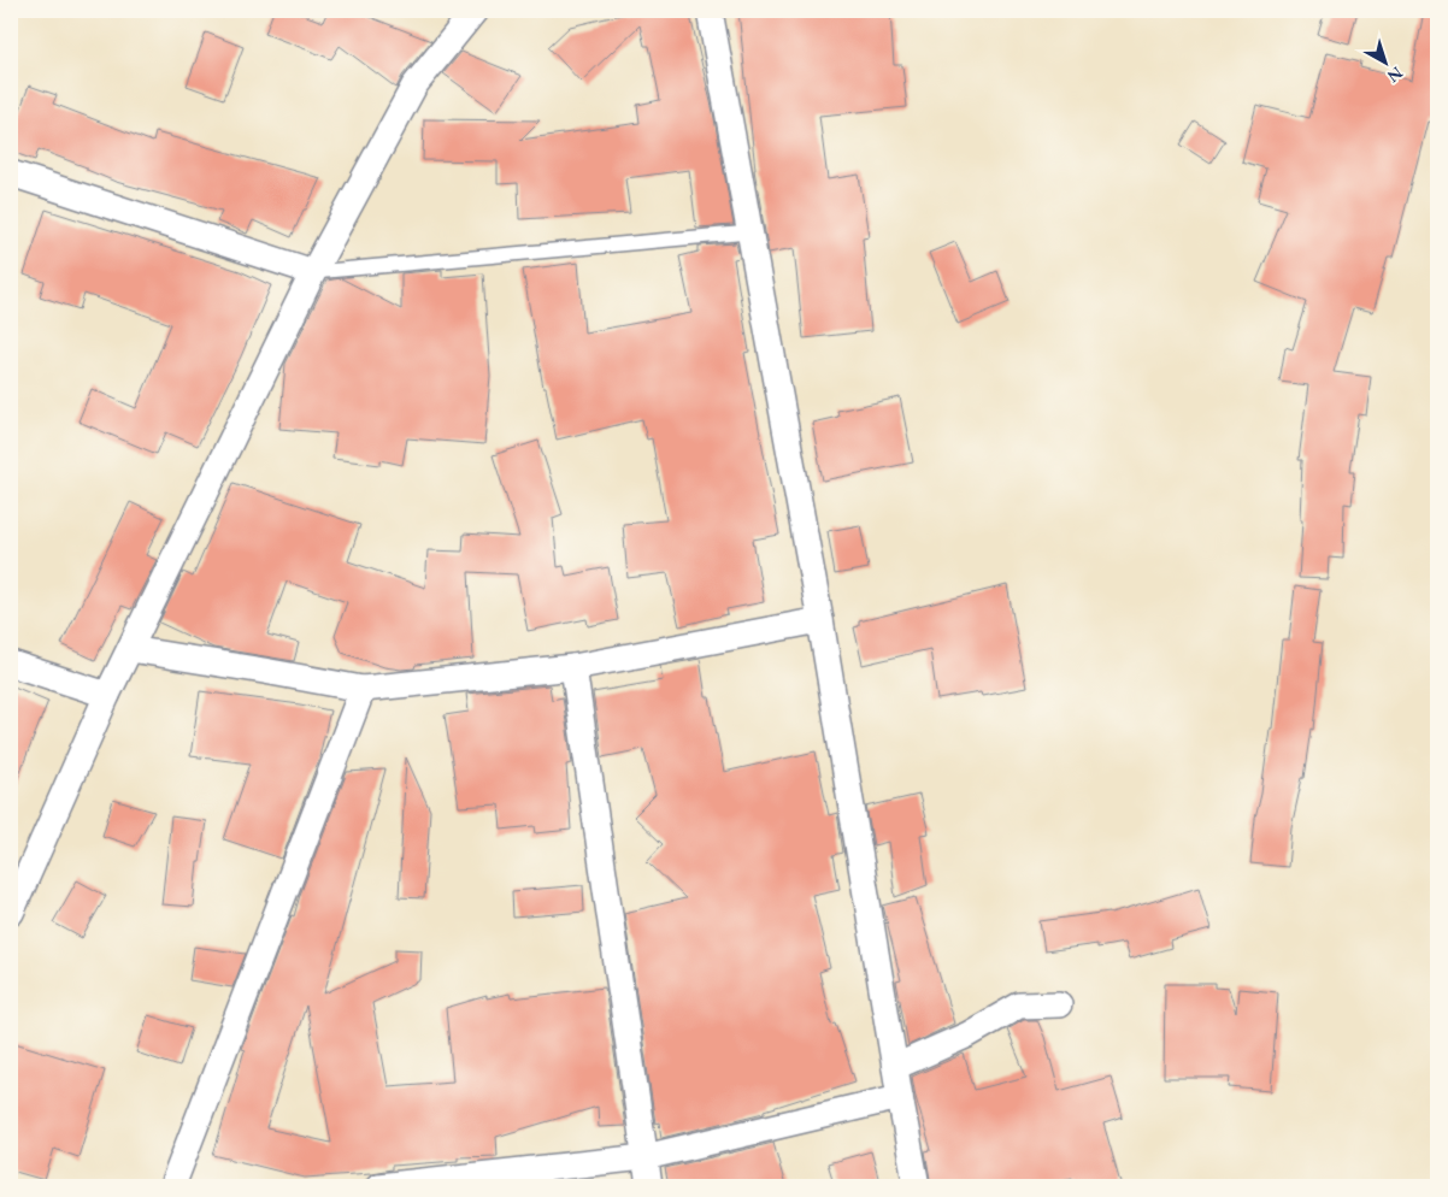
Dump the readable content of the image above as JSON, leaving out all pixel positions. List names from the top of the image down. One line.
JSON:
{"north":"bottom right"}
